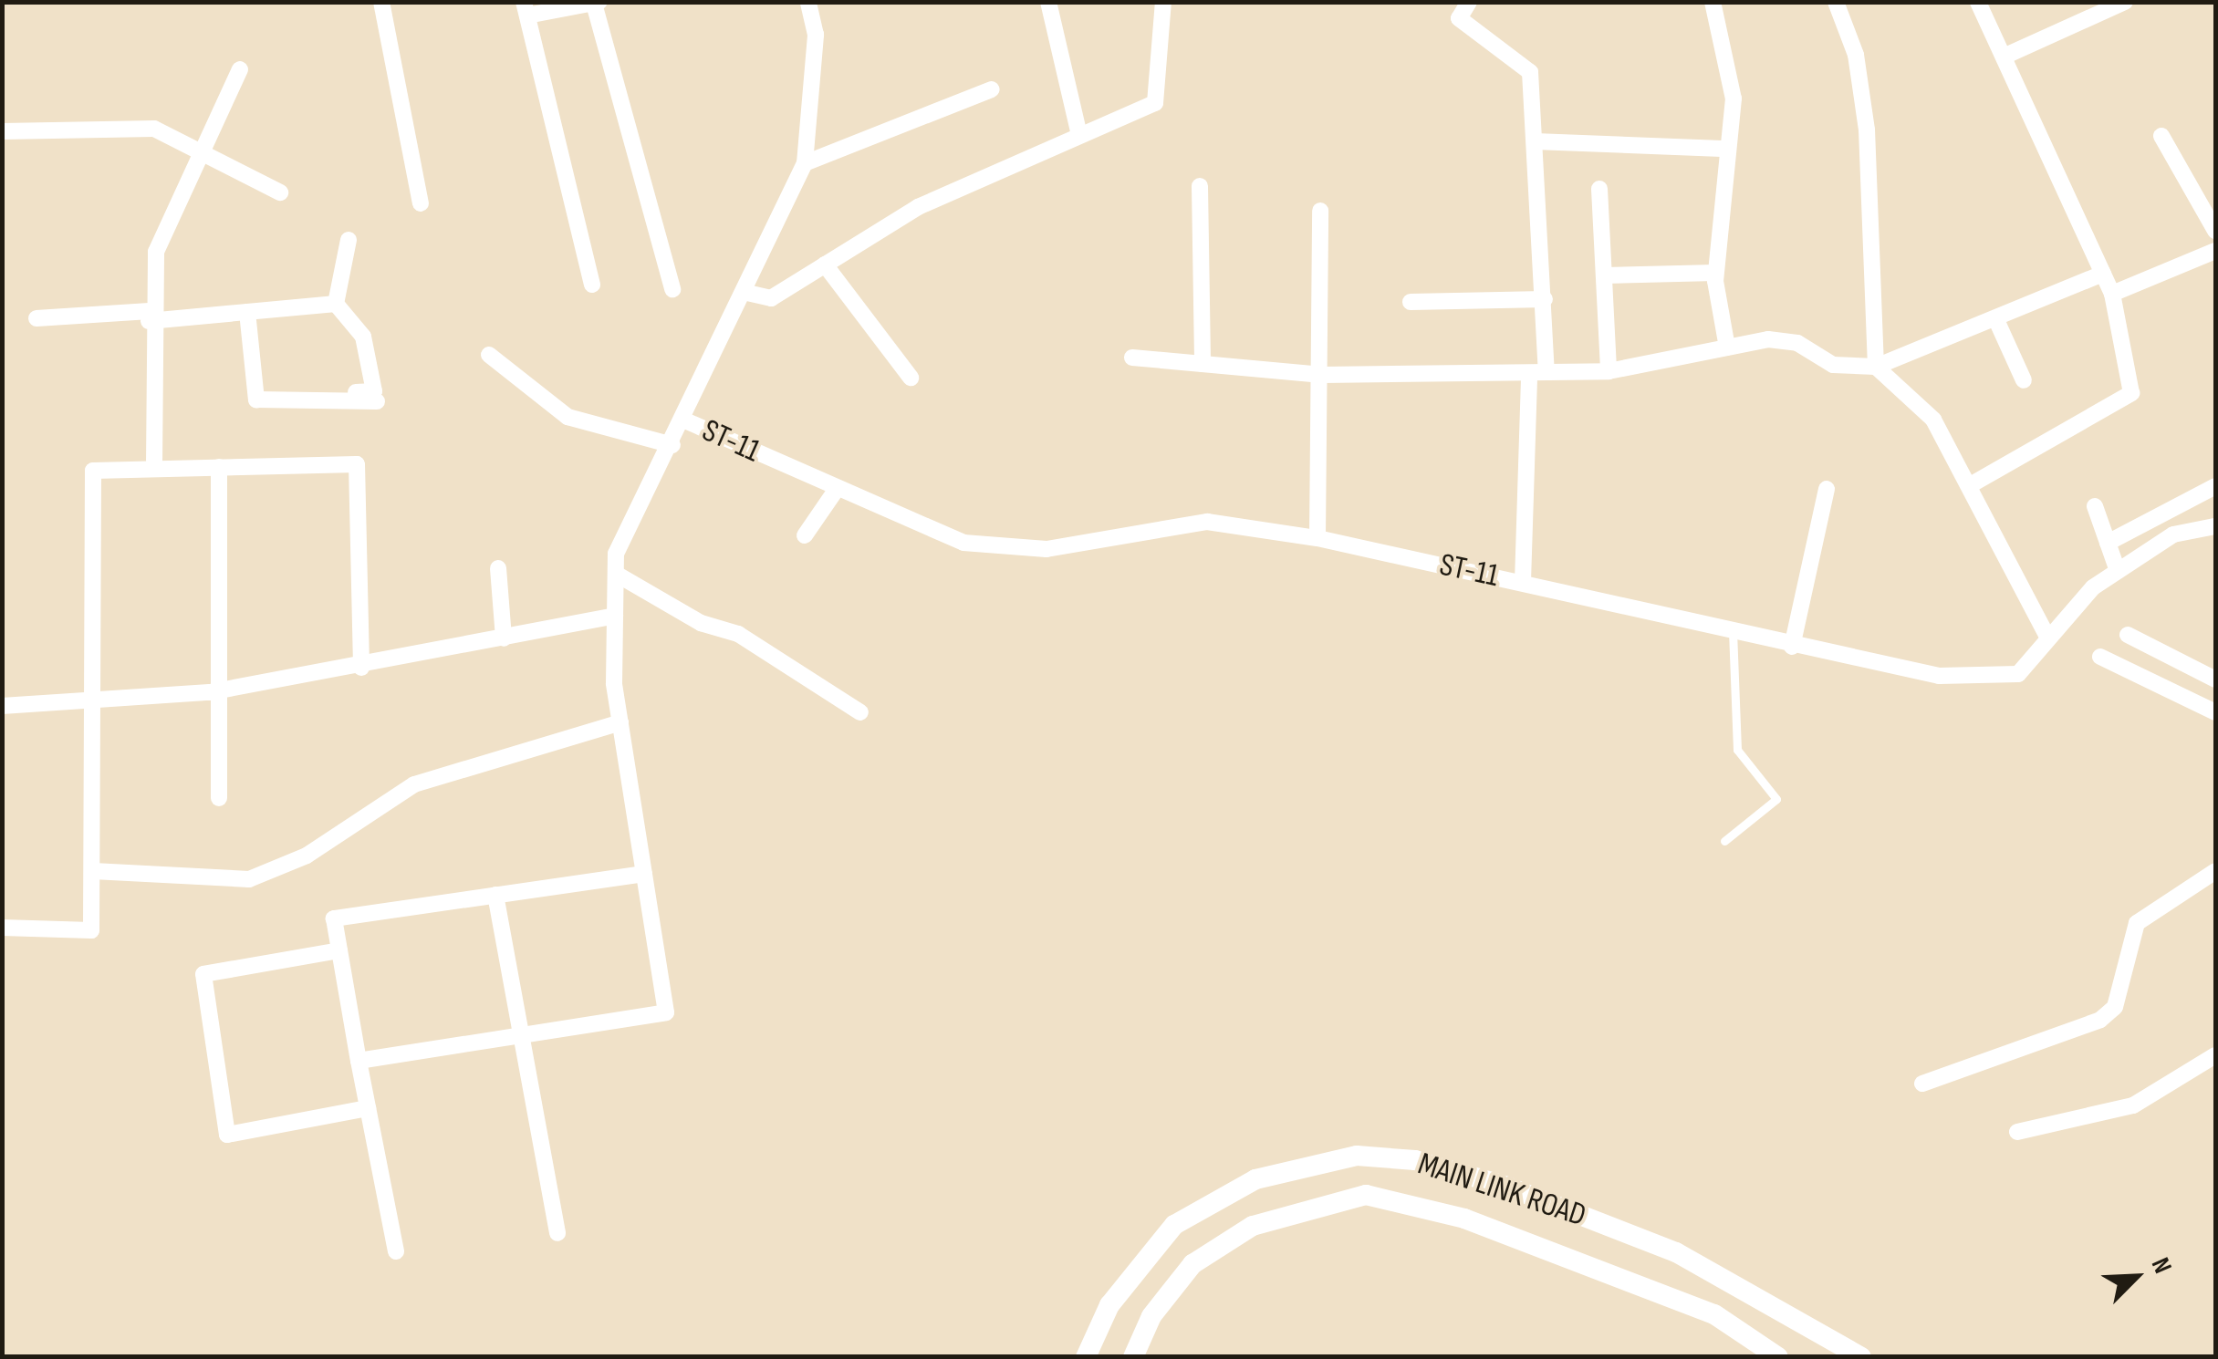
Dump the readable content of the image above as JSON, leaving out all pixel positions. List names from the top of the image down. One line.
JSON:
{"streets":{"street":["ST-11","MAIN LINK ROAD"]},"north":"top right"}
